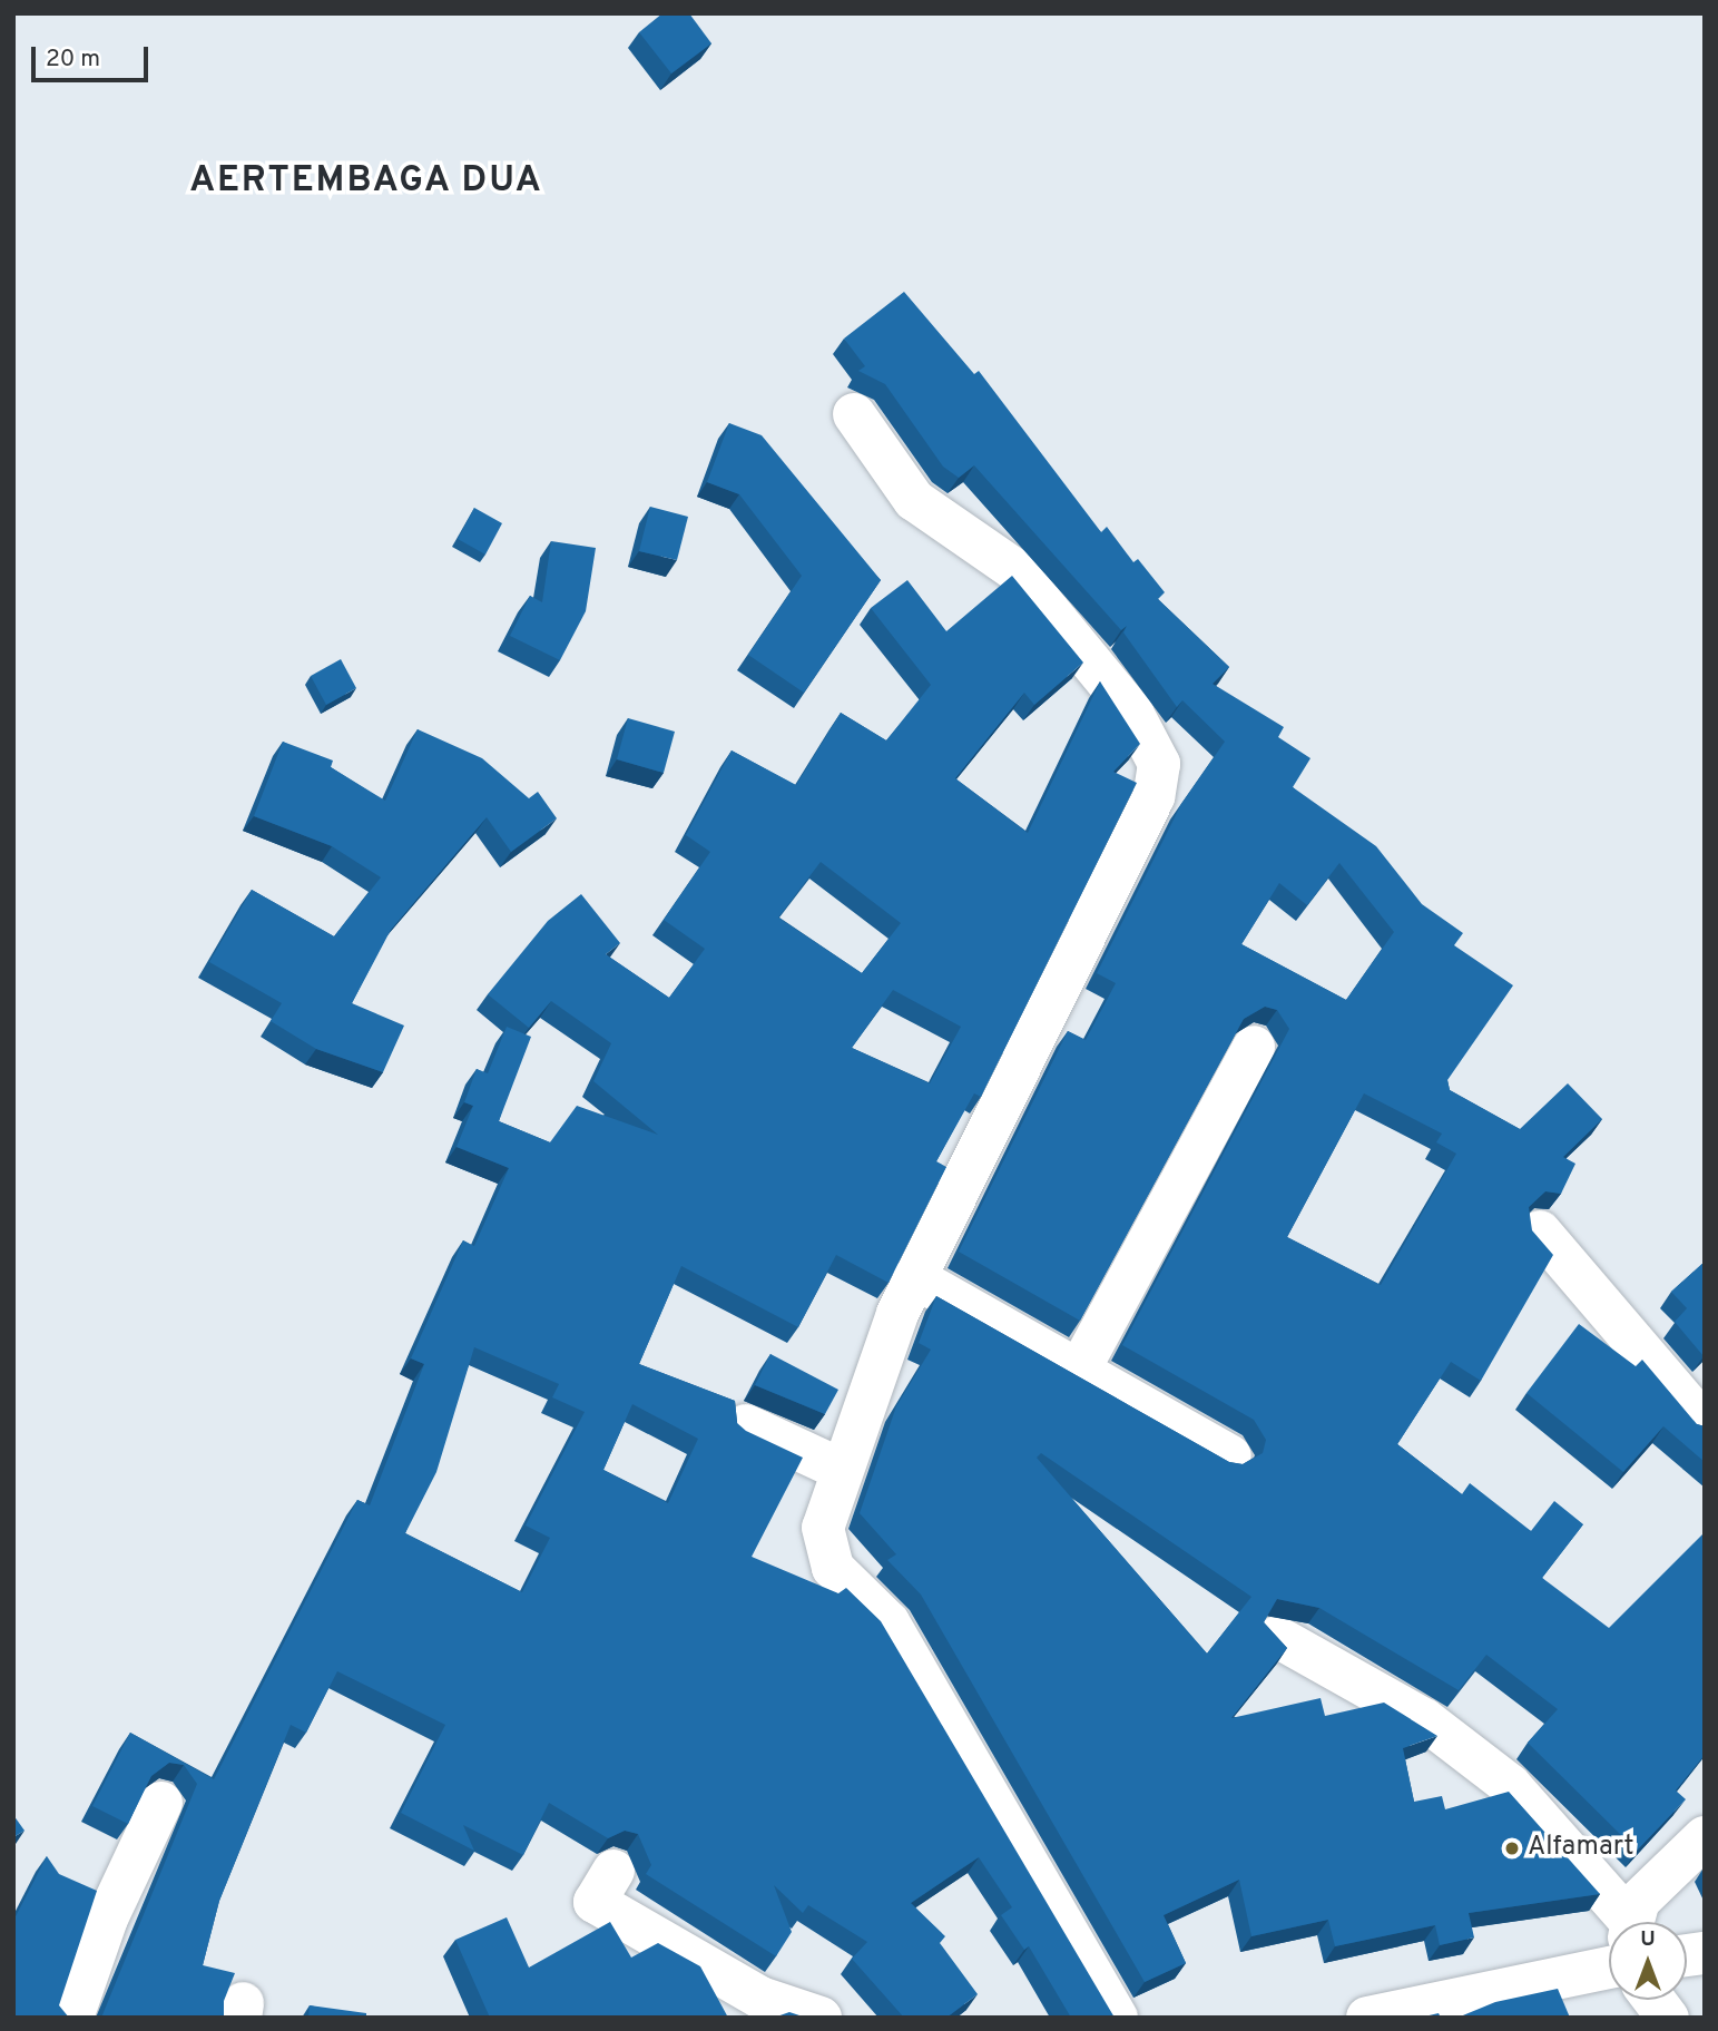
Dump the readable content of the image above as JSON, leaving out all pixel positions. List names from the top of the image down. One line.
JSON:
{"districts":["AERTEMBAGA DUA"],"places":["Alfamart"],"scale_bar":"20 m","north":"top"}
